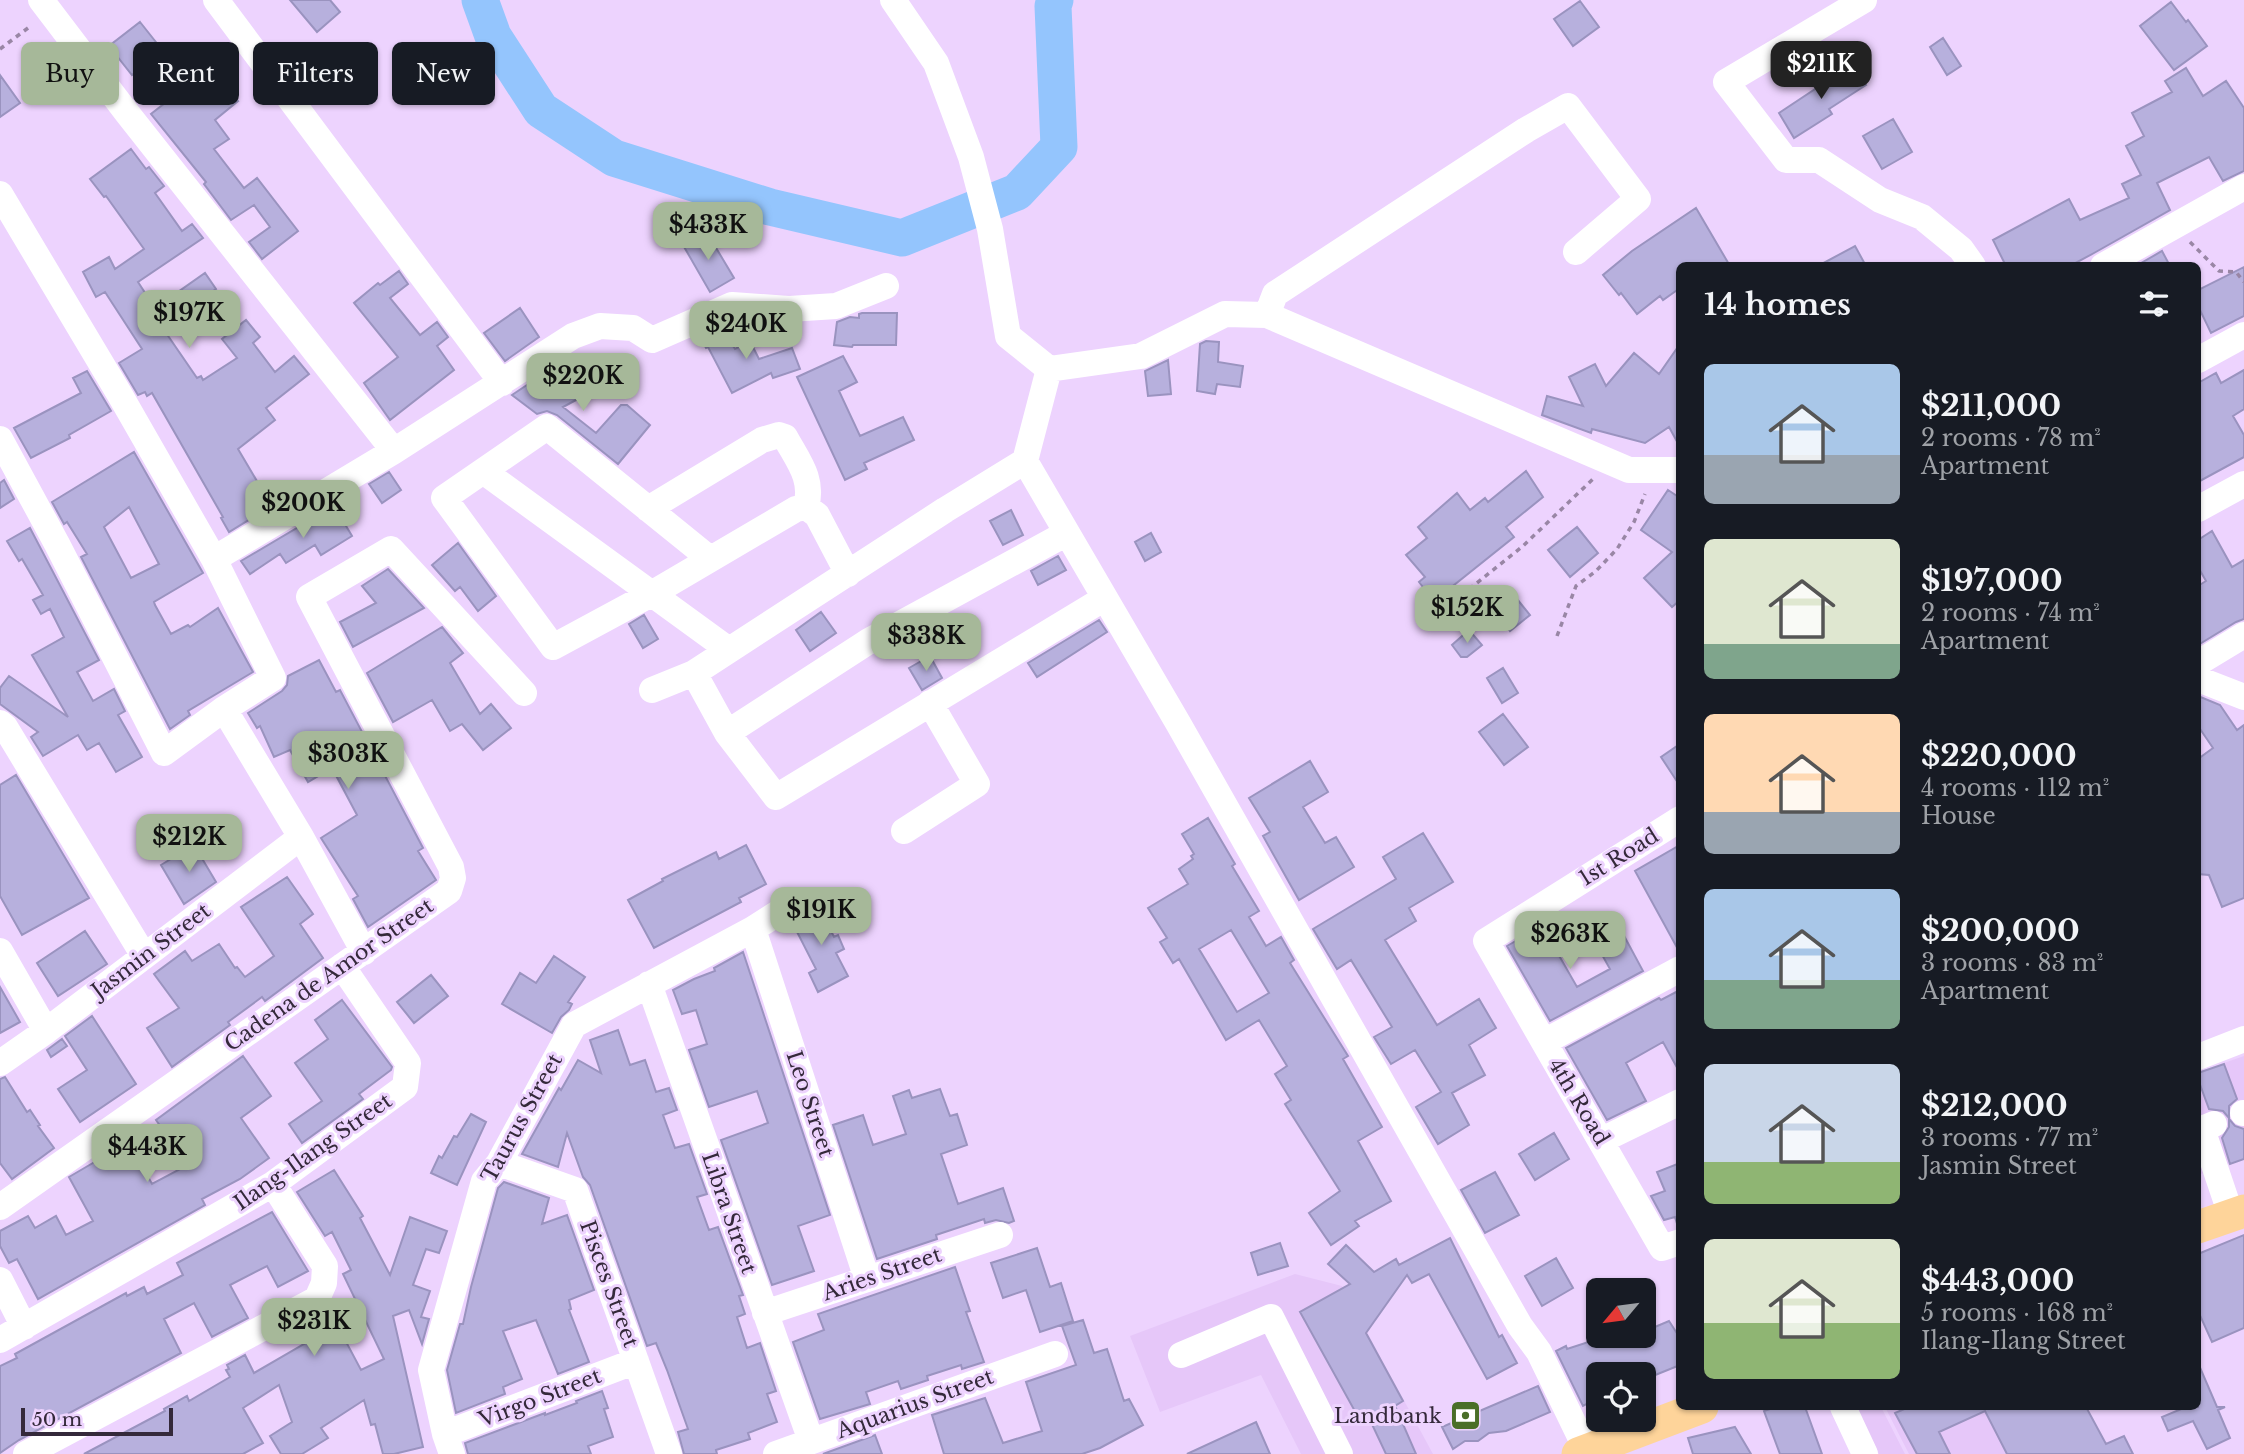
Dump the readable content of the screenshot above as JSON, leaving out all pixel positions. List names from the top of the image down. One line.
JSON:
{"streets":{"street":["1st Road","Jasmin Street","Cadena de Amor Street","4th Road","Leo Street","Taurus Street","Ilang-Ilang Street","Libra Street","Aries Street","Pisces Street","Virgo Street","Aquarius Street"]},"crossings":[["1st Road","4th Road"],["Jasmin Street","Ilang-Ilang Street"],["Cadena de Amor Street","Ilang-Ilang Street"],["Leo Street","Taurus Street"],["Leo Street","Aries Street"],["Taurus Street","Libra Street"],["Taurus Street","Pisces Street"],["Taurus Street","Virgo Street"],["Libra Street","Aries Street"],["Libra Street","Aquarius Street"],["Pisces Street","Virgo Street"]],"places":{"bank":["Landbank"]},"scale_bar":"50 m","north":"bottom left","page":{"price":["$211K","$433K","$197K","$240K","$220K","$200K","$152K","$338K","$303K","$212K","$191K","$263K","$443K","$231K"],"chip":["Buy","Rent","Filters","New"],"heading":"14 homes","list":[{"name":"$211,000","note":"2 rooms · 78 m² · Apartment"},{"name":"$197,000","note":"2 rooms · 74 m² · Apartment"},{"name":"$220,000","note":"4 rooms · 112 m² · House"},{"name":"$200,000","note":"3 rooms · 83 m² · Apartment"},{"name":"$212,000","note":"3 rooms · 77 m² · Jasmin Street"},{"name":"$443,000","note":"5 rooms · 168 m² · Ilang-Ilang Street"}],"scale":"50 m"}}
